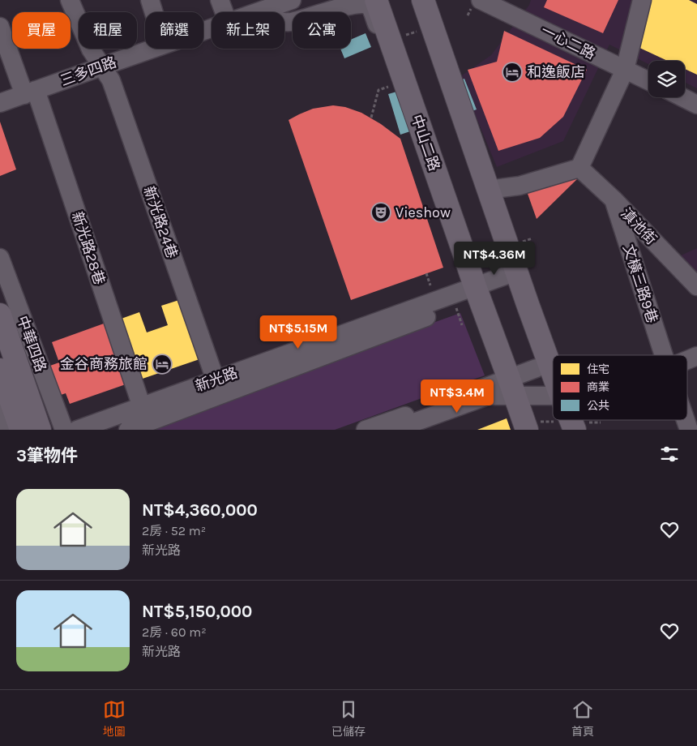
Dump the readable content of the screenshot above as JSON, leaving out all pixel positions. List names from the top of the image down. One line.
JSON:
{"streets":{"main road":["中山二路","中華四路"],"street":["一心二路","三多四路","新光路24巷","滇池街","新光路28巷","文橫三路9巷","新光路"]},"crossings":[["三多四路","新光路24巷"],["三多四路","新光路28巷"],["中山二路","新光路"],["新光路24巷","新光路"],["滇池街","文橫三路9巷"],["新光路28巷","新光路"]],"places":{"hotel":["和逸飯店","金谷商務旅館"],"theatre":["Vieshow"]},"legend":["住宅","商業","公共"],"page":{"chip":["買屋","租屋","篩選","新上架","公寓"],"price":["NT$4.36M","NT$5.15M","NT$3.4M"],"heading":"3筆物件","list":[{"name":"NT$4,360,000","note":"2房 · 52 m² · 新光路"},{"name":"NT$5,150,000","note":"2房 · 60 m² · 新光路"}],"tabs":["地圖","已儲存","首頁"]}}
